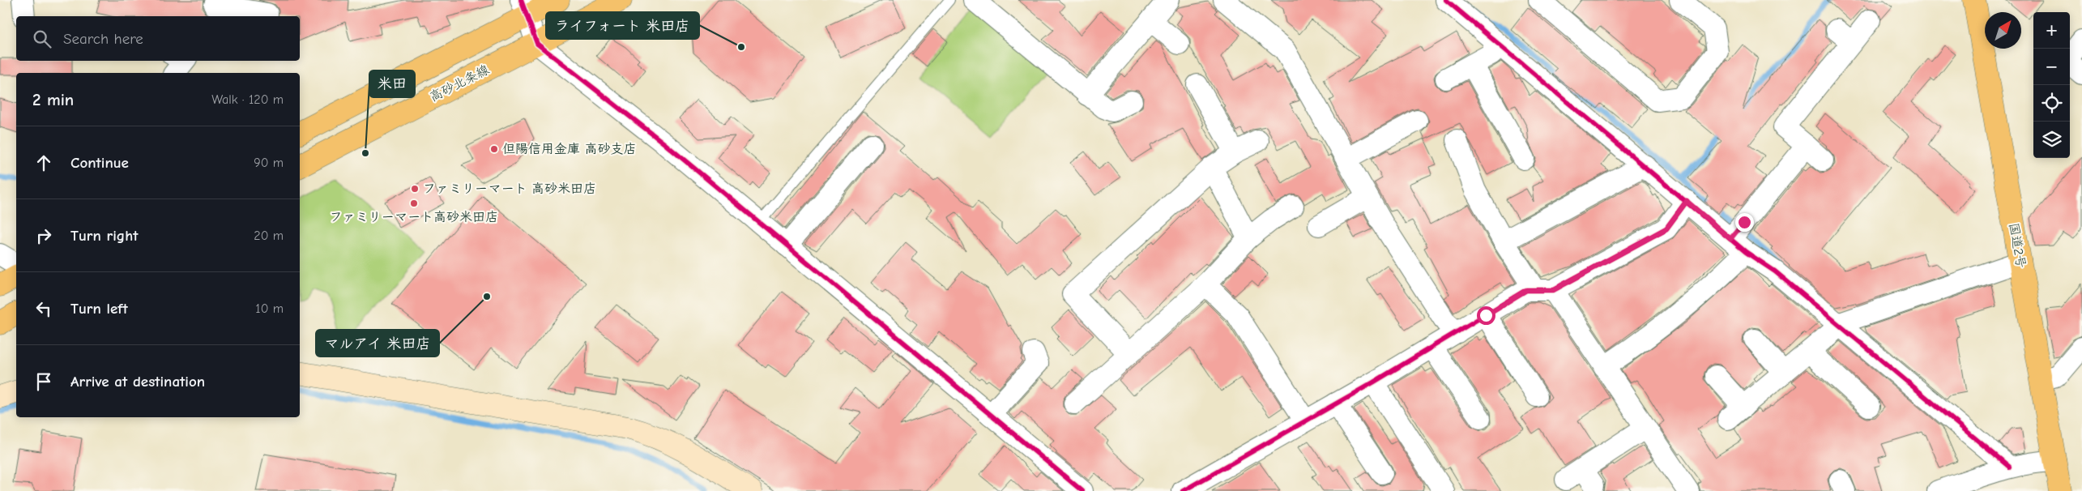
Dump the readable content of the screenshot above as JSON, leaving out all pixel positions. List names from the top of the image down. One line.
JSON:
{"streets":{"main road":["高砂北条線","国道2号"]},"places":["ライフォート 米田店","但陽信用金庫 高砂支店","米田","ファミリーマート 高砂米田店","ファミリーマート高砂米田店","マルアイ 米田店"],"north":"top right","page":{"map_buttons":["+","−"],"search":"Search here","heading":["2 min","Walk · 120 m"],"list":[["Continue","90 m"],["Turn right","20 m"],["Turn left","10 m"],"Arrive at destination"]}}
